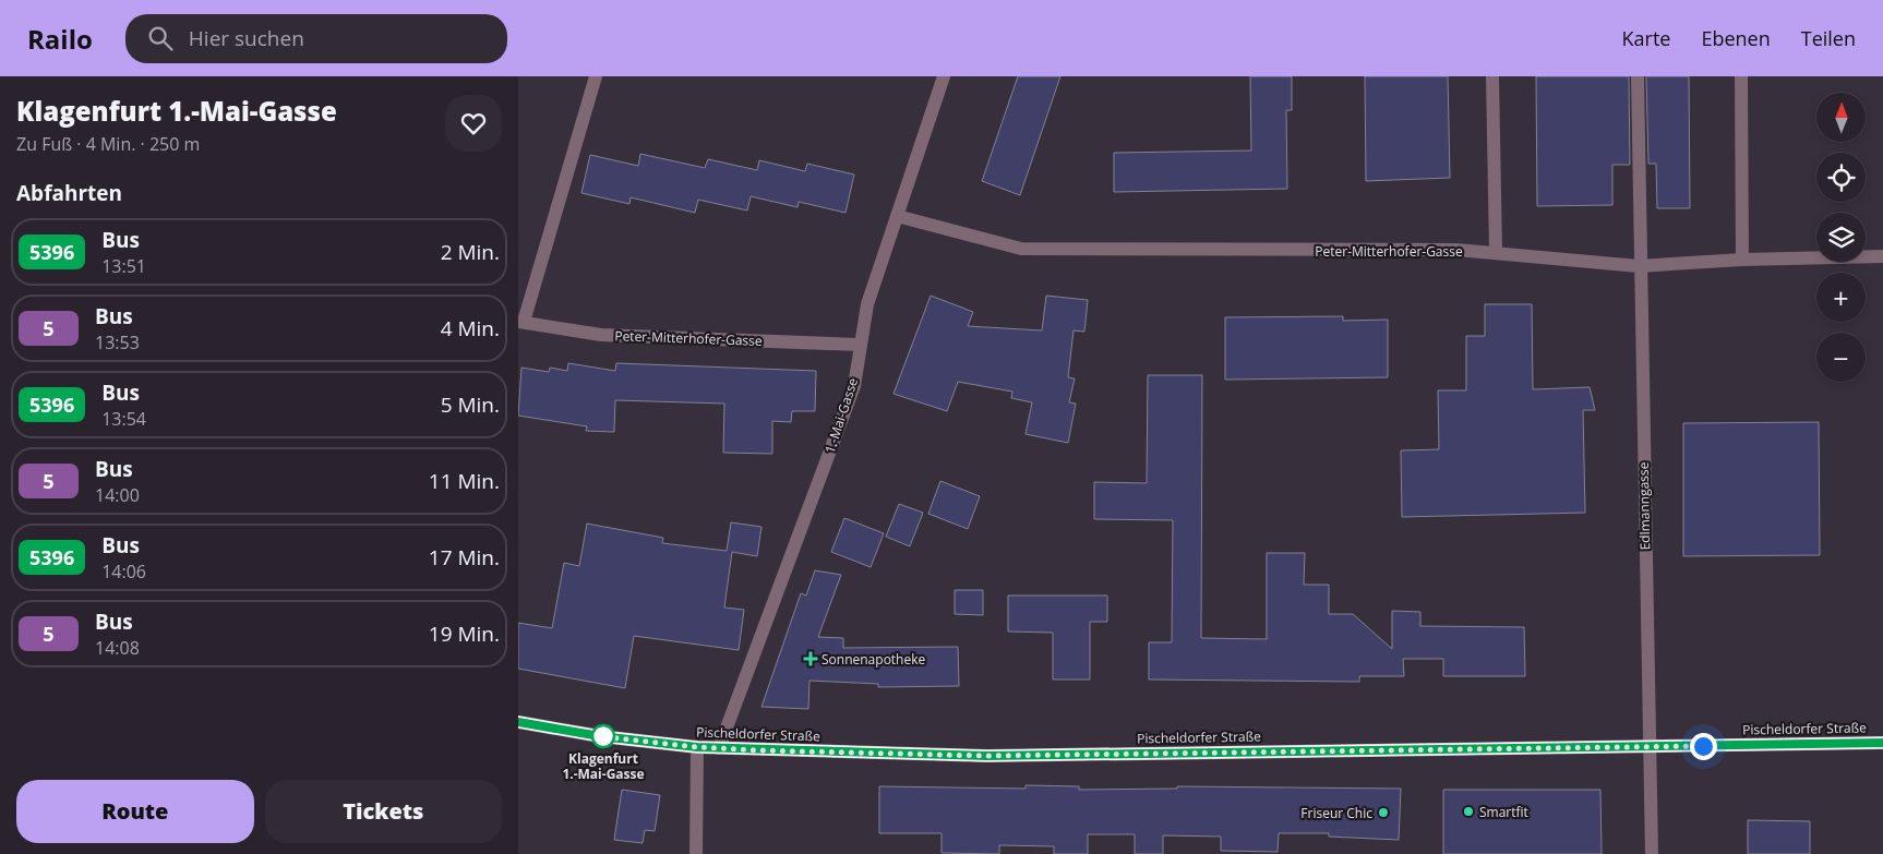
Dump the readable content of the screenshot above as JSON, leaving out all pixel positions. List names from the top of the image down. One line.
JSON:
{"streets":{"main road":["Pischeldorfer Straße"],"street":["Peter-Mitterhofer-Gasse","1.-Mai-Gasse","Edlmanngasse"]},"crossings":[["Peter-Mitterhofer-Gasse","1.-Mai-Gasse"],["Peter-Mitterhofer-Gasse","Edlmanngasse"],["1.-Mai-Gasse","Pischeldorfer Straße"],["Edlmanngasse","Pischeldorfer Straße"]],"places":{"health":["Sonnenapotheke"],"other":["Klagenfurt 1.-Mai-Gasse","Smartfit","Friseur Chic"]},"lines":["bus line 5396"],"north":"top","page":{"header":"Railo","search":"Hier suchen","nav":["Karte","Ebenen","Teilen"],"heading":[["Klagenfurt 1.-Mai-Gasse","Zu Fuß · 4 Min. · 250 m"],"Abfahrten"],"map_buttons":["+","−"],"list":[{"mark":"5396","name":"Bus","note":"13:51","value":"2 Min."},{"mark":"5","name":"Bus","note":"13:53","value":"4 Min."},{"mark":"5396","name":"Bus","note":"13:54","value":"5 Min."},{"mark":"5","name":"Bus","note":"14:00","value":"11 Min."},{"mark":"5396","name":"Bus","note":"14:06","value":"17 Min."},{"mark":"5","name":"Bus","note":"14:08","value":"19 Min."}],"buttons":["Route","Tickets"]}}
